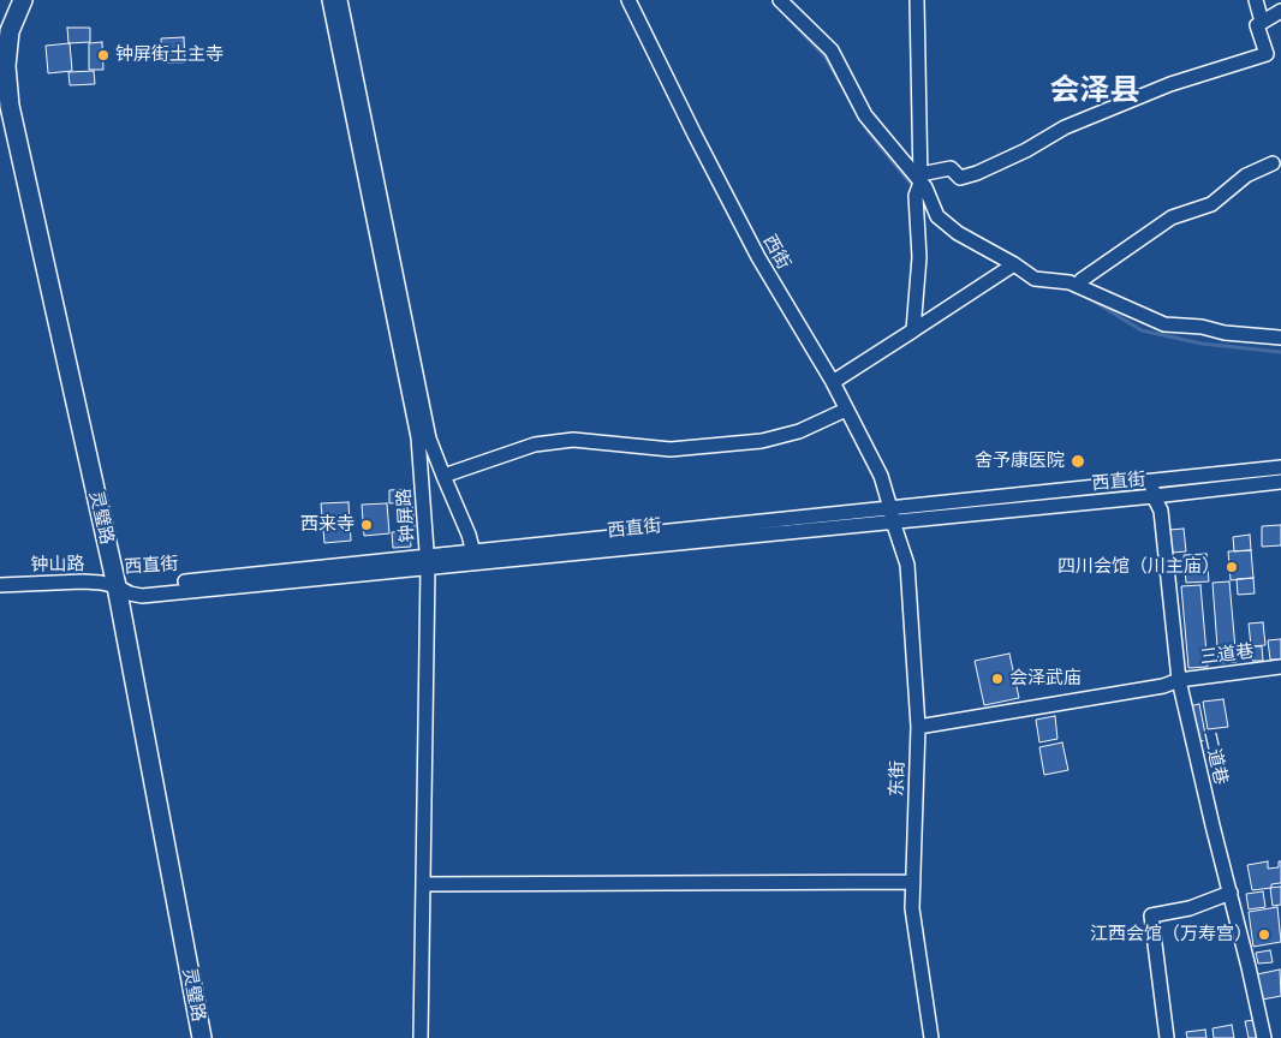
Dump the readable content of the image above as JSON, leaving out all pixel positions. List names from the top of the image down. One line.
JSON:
{"streets":{"main road":["灵璧路"],"street":["西街","西直街","钟屏路","钟山路","三道巷","二道巷","东街"]},"crossings":[["西街","西直街"],["西街","东街"],["西直街","钟屏路"],["西直街","灵璧路"],["西直街","钟山路"],["西直街","二道巷"],["西直街","东街"],["灵璧路","钟山路"],["三道巷","二道巷"],["三道巷","东街"]],"districts":["会泽县"],"places":["钟屏街土主寺","舍予康医院","西来寺","四川会馆（川主庙）","会泽武庙","江西会馆（万寿宫）"]}
